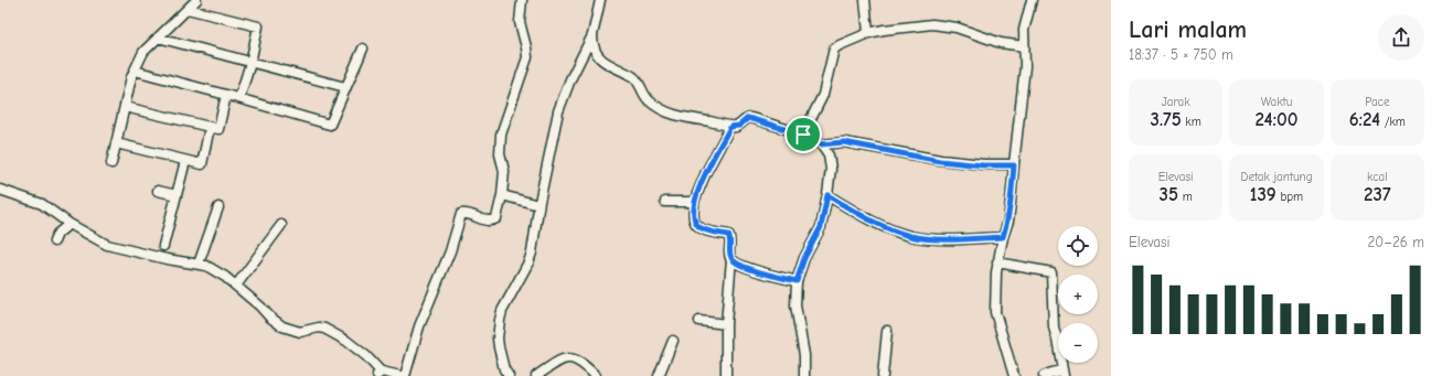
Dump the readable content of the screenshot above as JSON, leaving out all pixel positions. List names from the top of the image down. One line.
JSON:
{"page":{"heading":["Lari malam","18:37 · 5 × 750 m"],"stats":[["Jarak","3.75 km"],["Waktu","24:00"],["Pace","6:24 /km"],["Elevasi","35 m"],["Detak jantung","139 bpm"],["kcal","237"]],"chart":["Elevasi","20–26 m"],"map_buttons":["+","−"]}}
